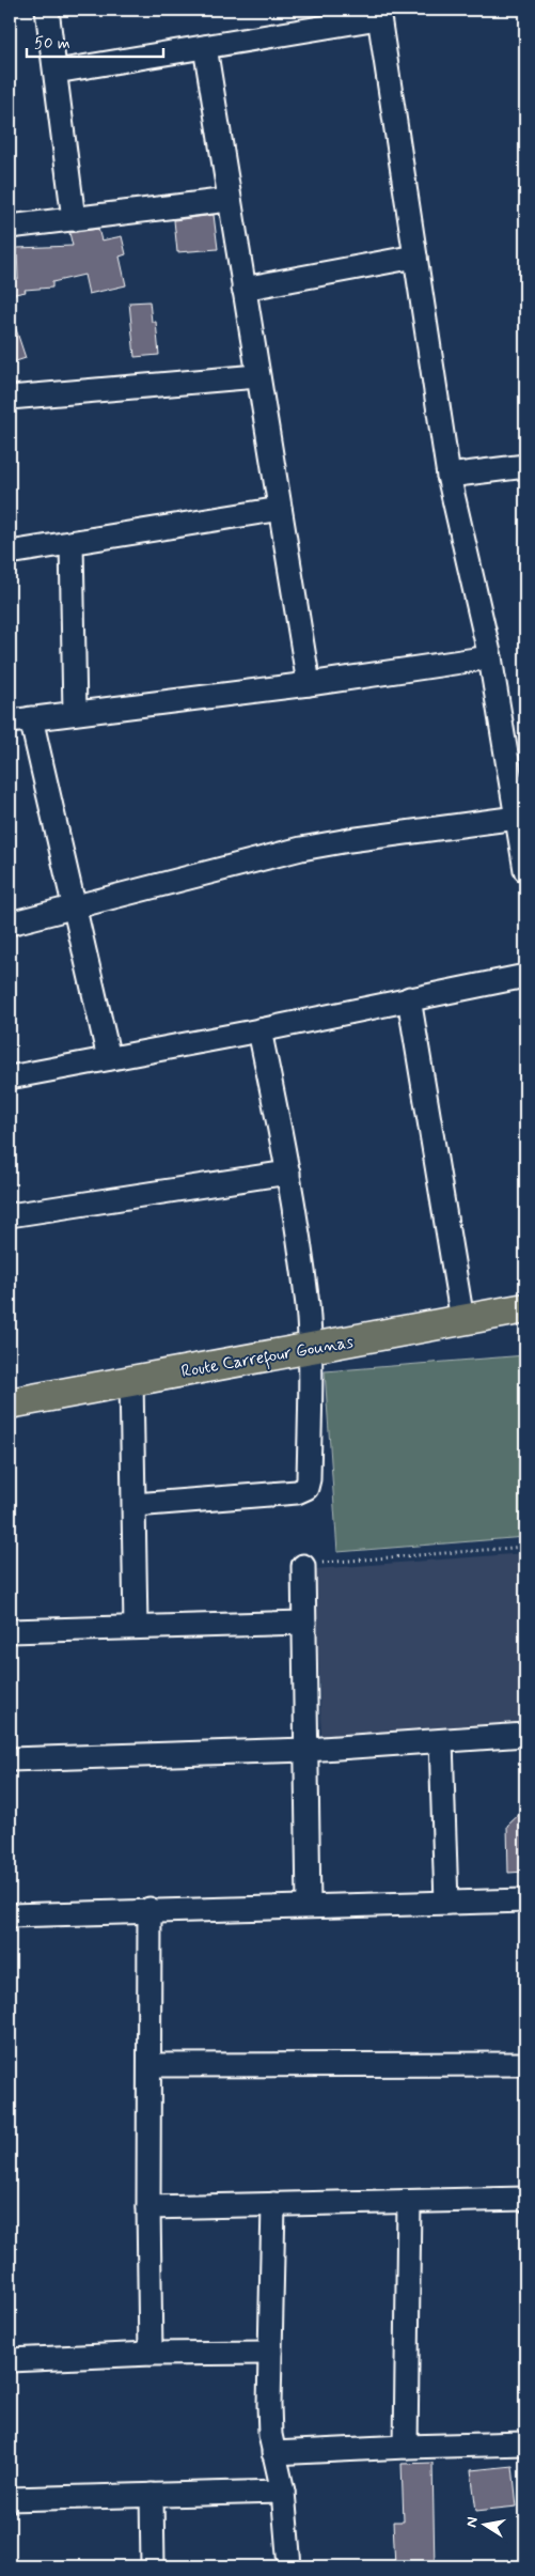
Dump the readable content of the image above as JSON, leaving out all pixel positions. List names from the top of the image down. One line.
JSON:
{"streets":{"main road":["Route Carrefour Gounas"]},"scale_bar":"50 m","north":"left"}
